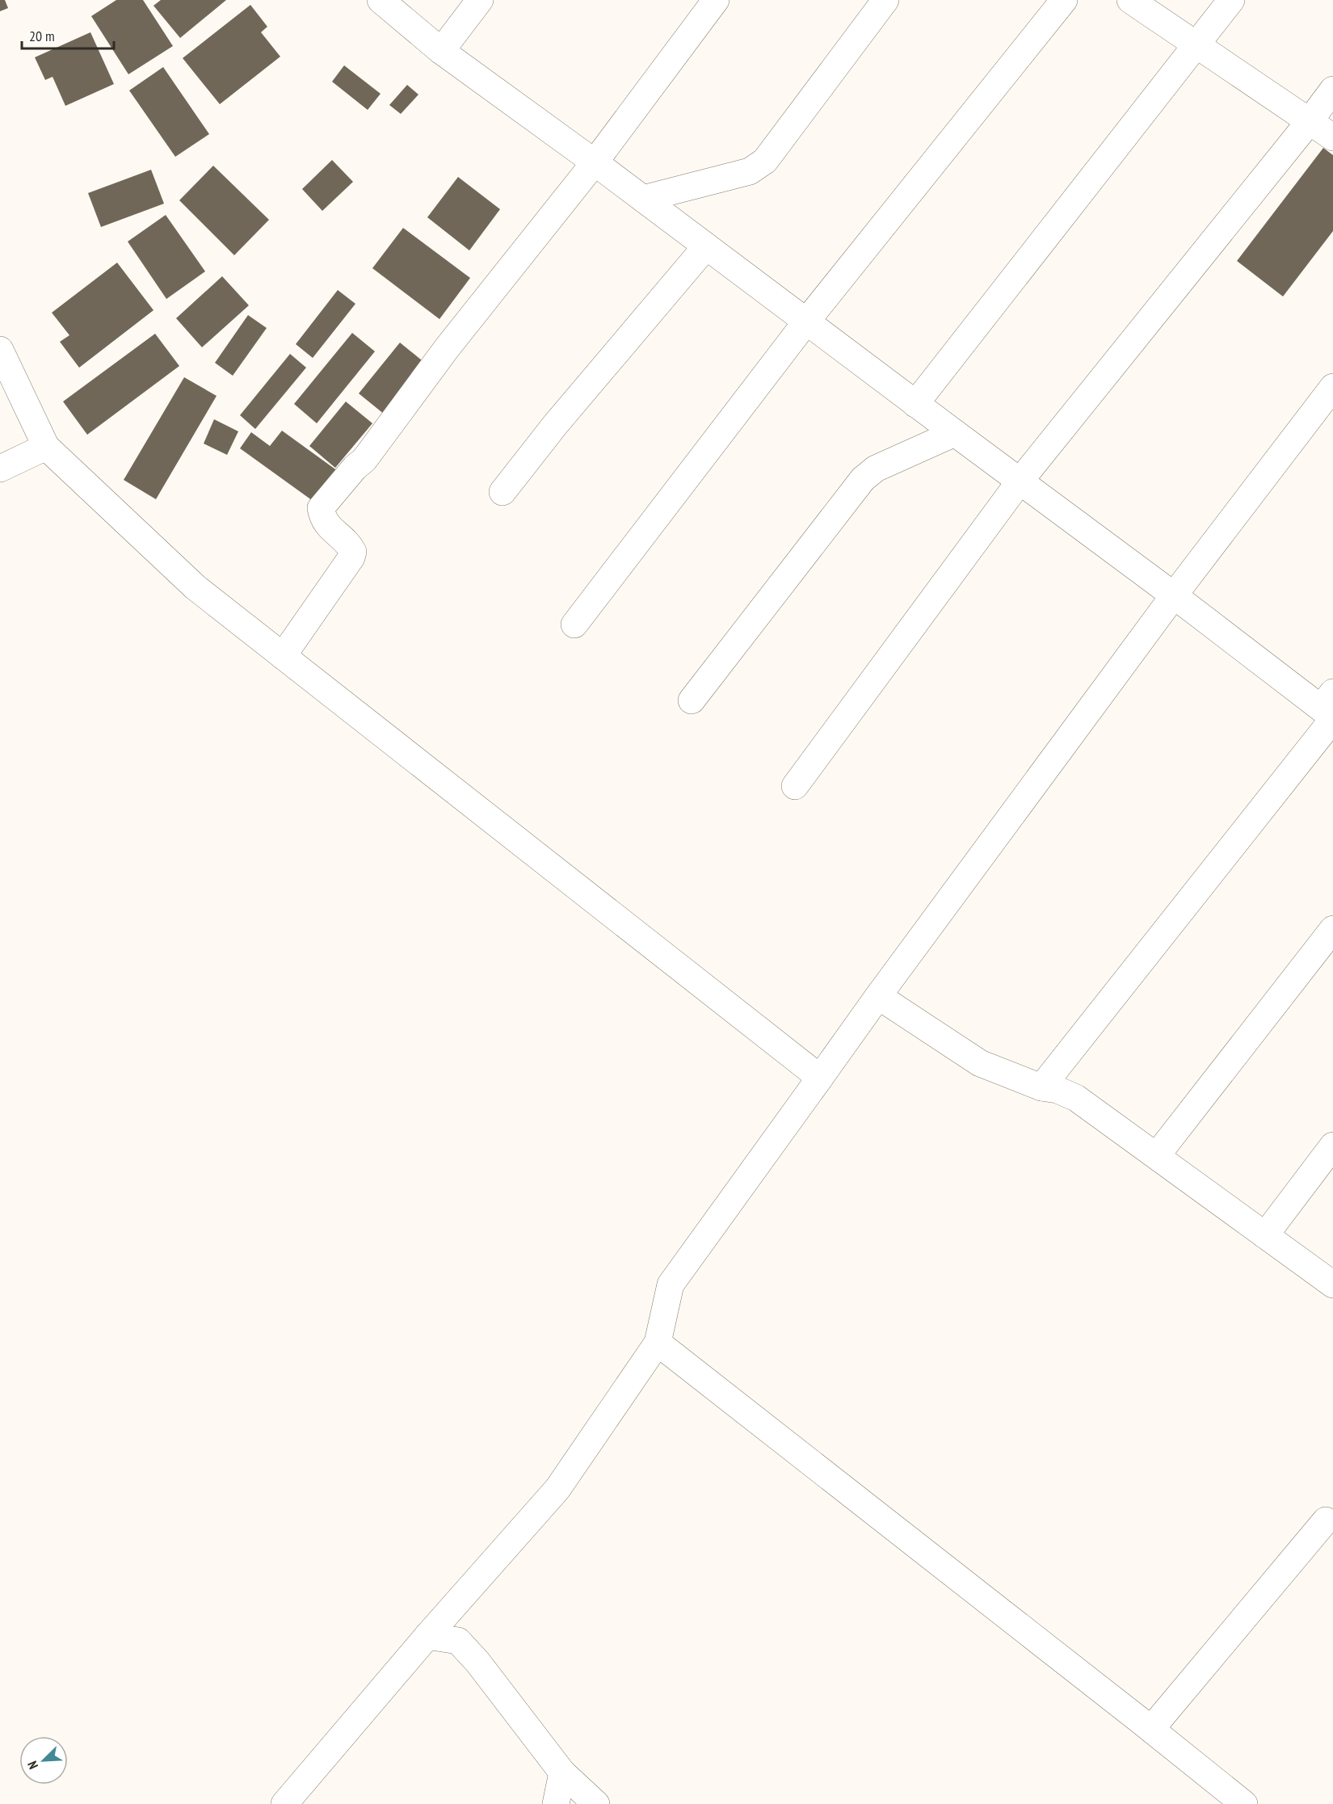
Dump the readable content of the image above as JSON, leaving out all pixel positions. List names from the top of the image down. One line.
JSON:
{"scale_bar":"20 m","north":"bottom left"}
